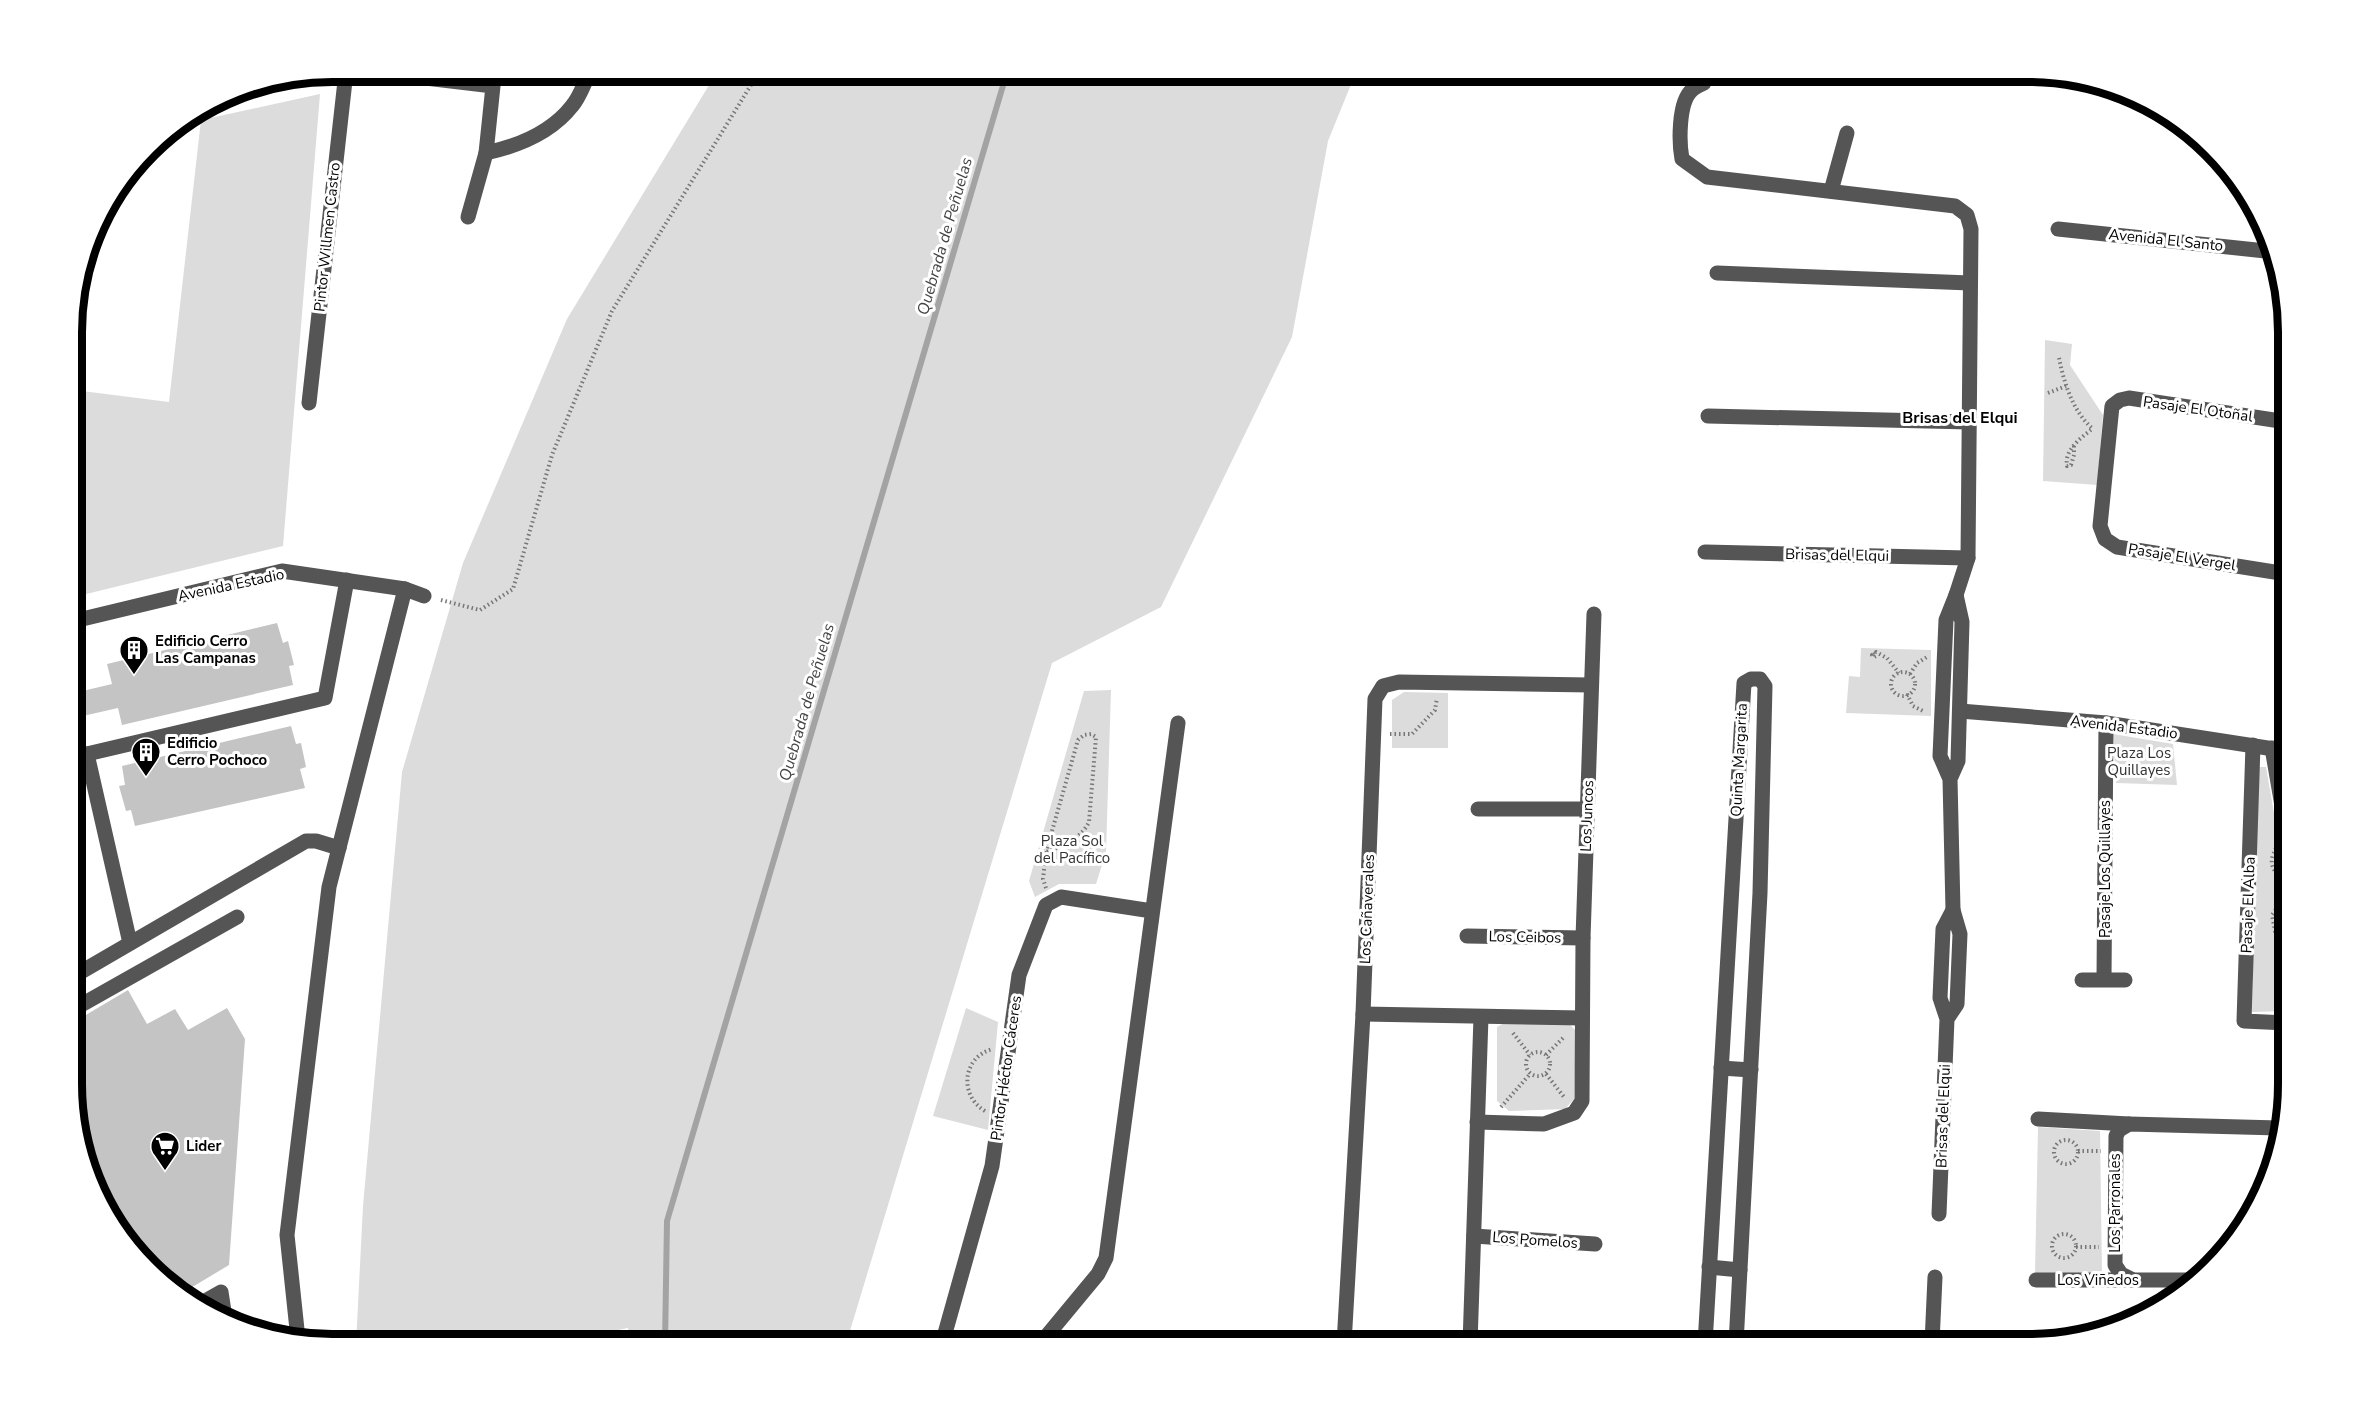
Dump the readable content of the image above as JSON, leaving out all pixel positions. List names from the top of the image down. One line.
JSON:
{"streets":{"street":["Pintor Willmen Castro","Avenida El Santo","Pasaje El Otoñal","Brisas del Elqui","Pasaje El Vergel","Avenida Estadio","Quinta Margarita","Los Juncos","Pasaje Los Quillayes","Pasaje El Alba","Los Cañaverales","Los Ceibos","Pintor Héctor Cáceres","Los Parronales","Los Pomelos","Los Viñedos"]},"crossings":[["Pasaje El Otoñal","Pasaje El Vergel"],["Brisas del Elqui","Avenida Estadio"],["Avenida Estadio","Pasaje Los Quillayes"],["Avenida Estadio","Pasaje El Alba"],["Los Juncos","Los Cañaverales"],["Los Juncos","Los Ceibos"],["Los Parronales","Los Viñedos"]],"districts":["Brisas del Elqui"],"water":["Quebrada de Peñuelas"],"parks":["Plaza Los Quillayes","Plaza Sol del Pacífico"],"places":{"building":["Edificio Cerro Las Campanas","Edificio Cerro Pochoco"],"supermarket":["Lider"]}}
